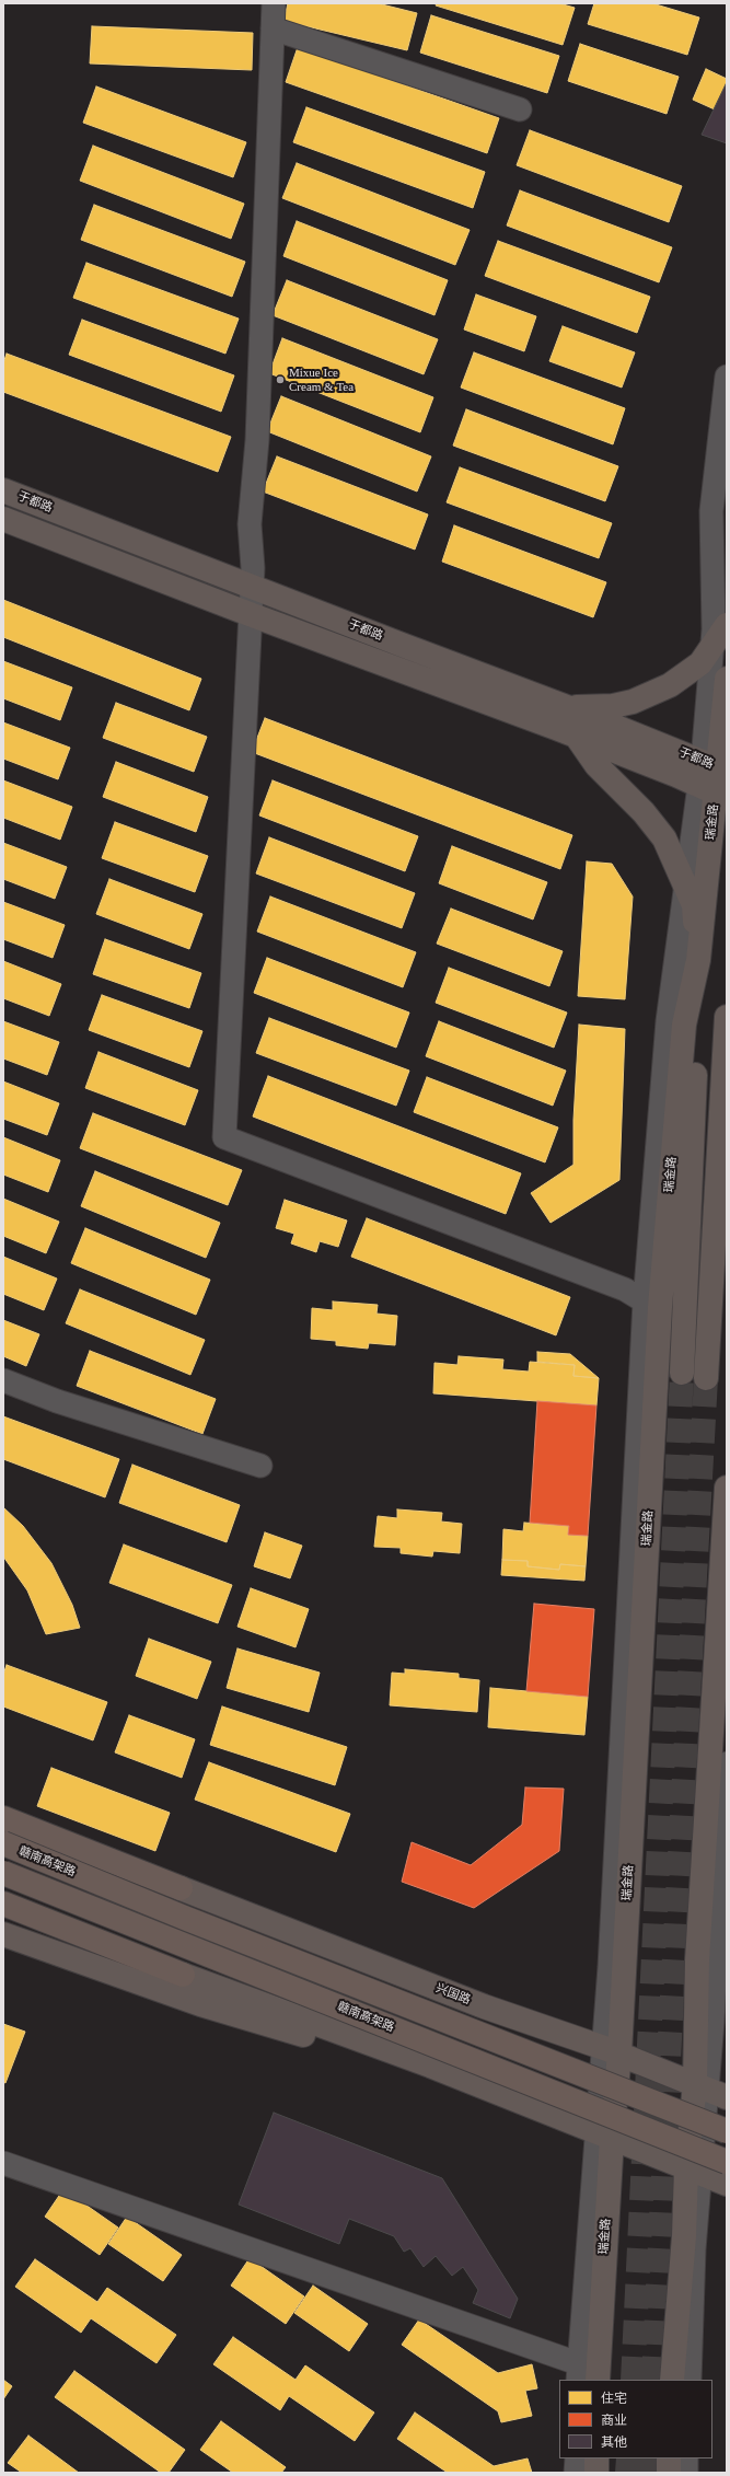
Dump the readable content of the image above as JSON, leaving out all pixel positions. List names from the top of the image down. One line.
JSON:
{"streets":{"highway":["赣南高架路"],"main road":["于都路","瑞金路","兴国路"]},"crossings":[["于都路","瑞金路"],["瑞金路","兴国路"]],"places":["Mixue Ice Cream & Tea"],"legend":["住宅","商业","其他"]}
